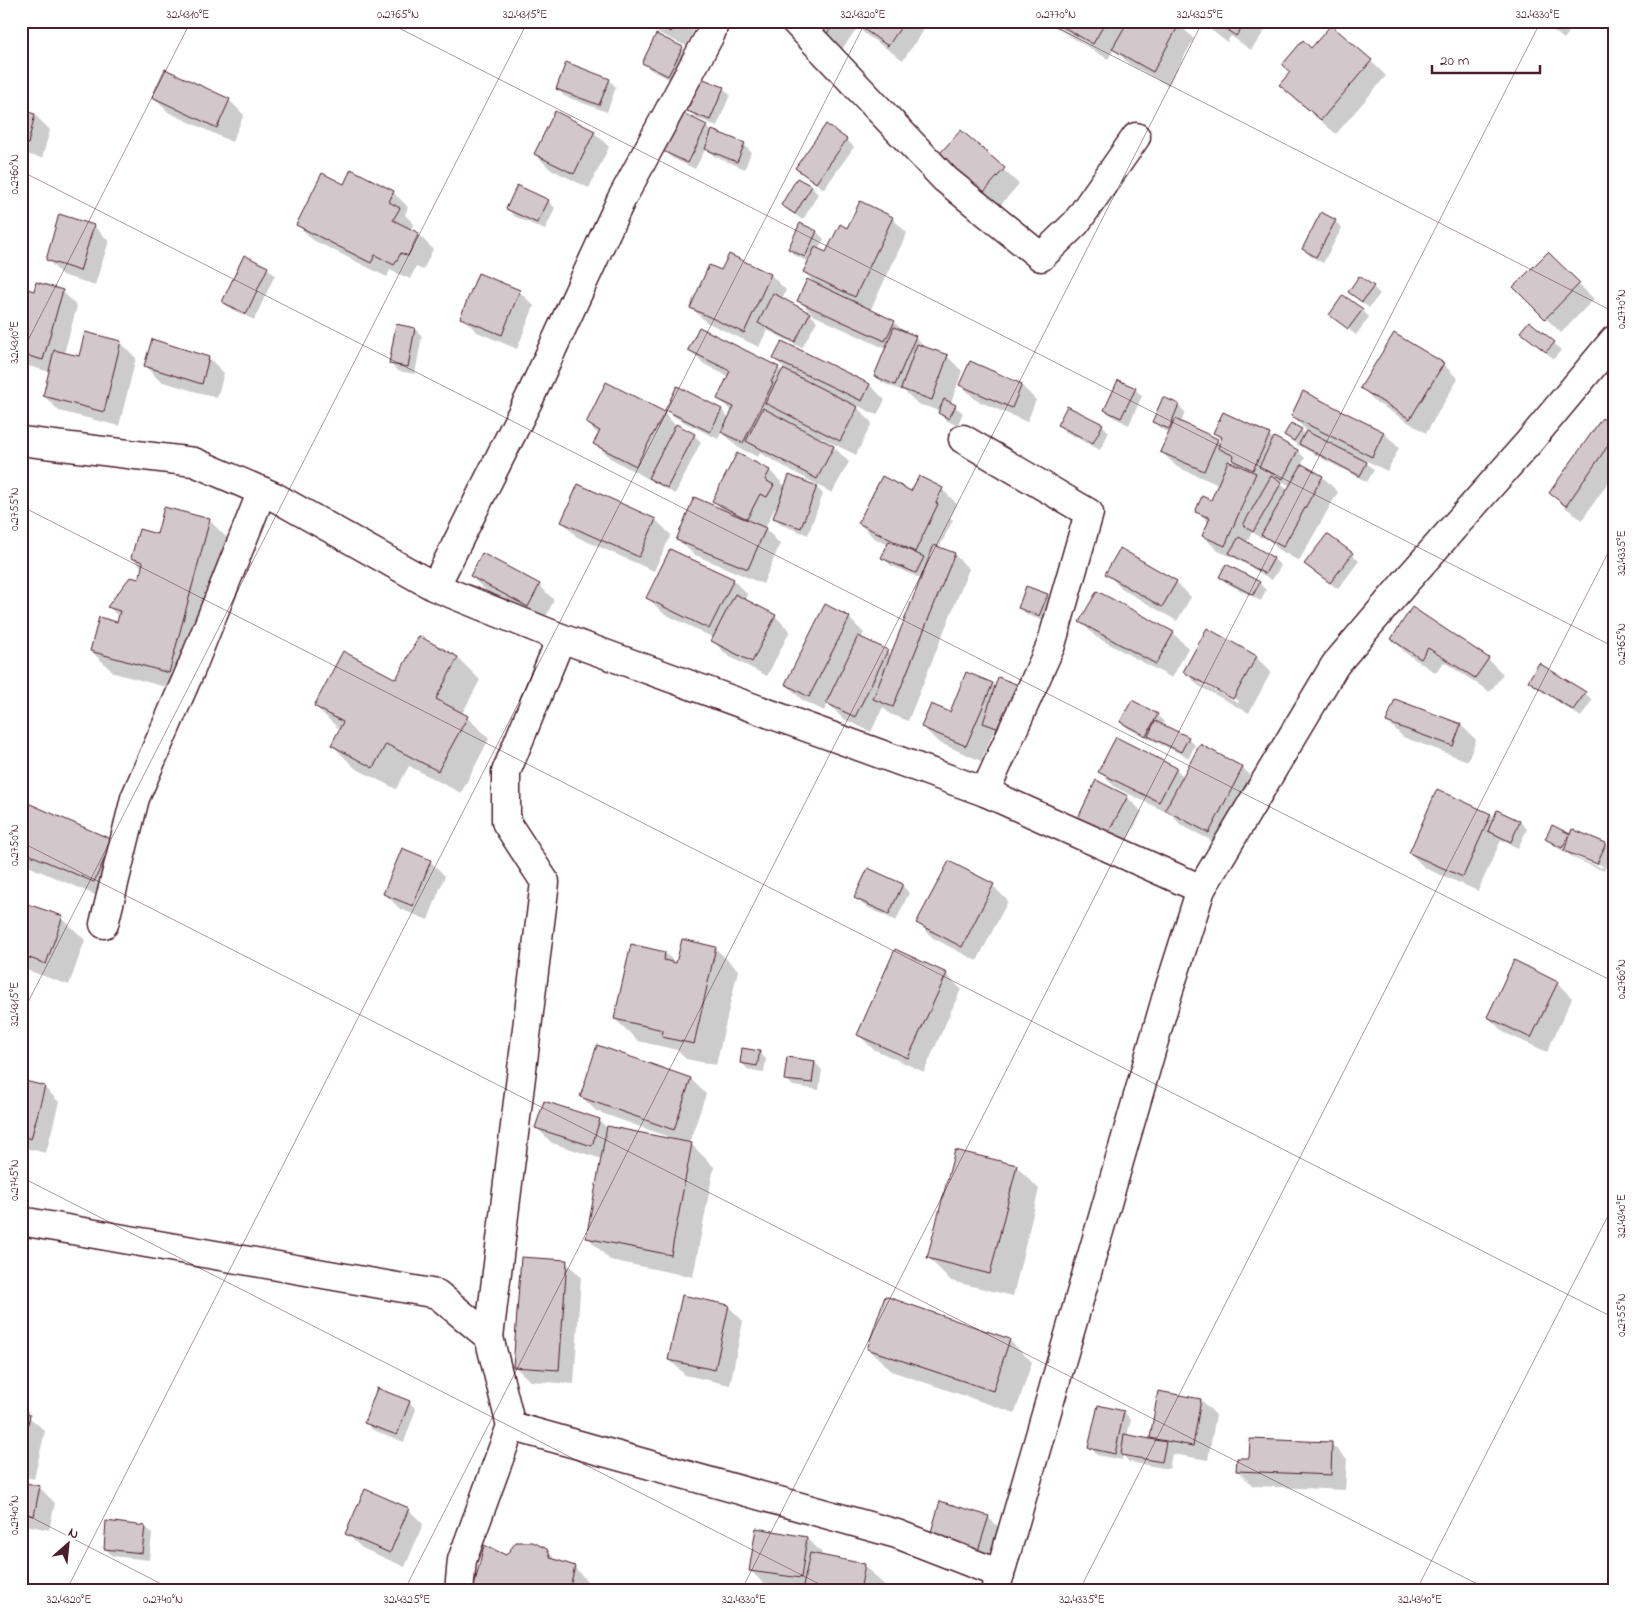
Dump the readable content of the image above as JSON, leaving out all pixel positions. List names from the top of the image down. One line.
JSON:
{"scale_bar":"20 m","north":"top right","coordinates":["32.4310°E","0.2765°N","32.4315°E","32.4320°E","0.2770°N","32.4325°E","32.4330°E","0.2760°N","0.2755°N","32.4335°E","0.2750°N","0.2745°N","32.4340°E","0.2740°N"]}
